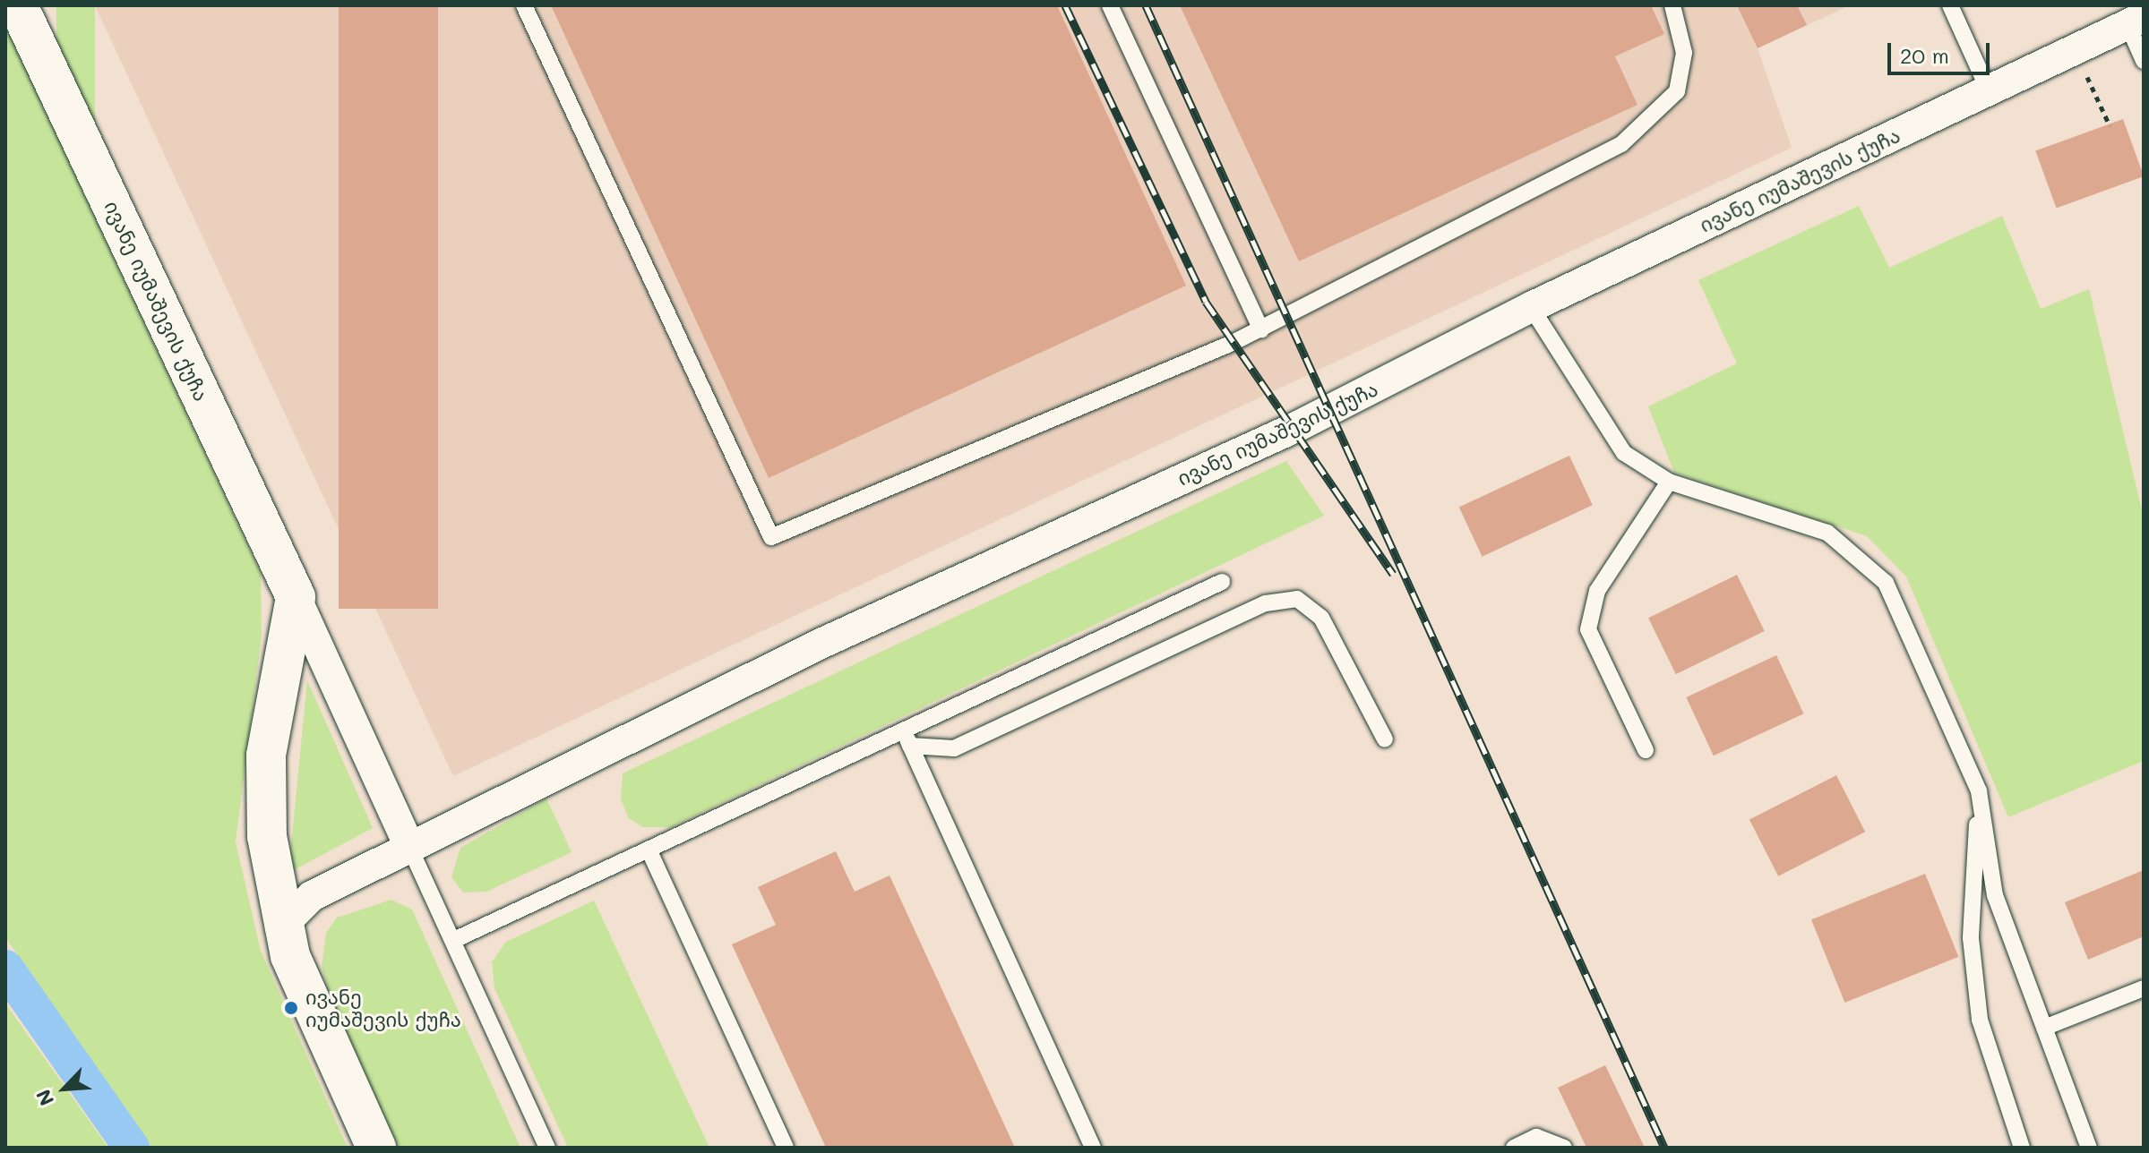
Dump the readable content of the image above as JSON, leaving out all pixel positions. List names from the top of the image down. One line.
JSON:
{"streets":{"street":["ივანე იუმაშევის ქუჩა"]},"places":["ივანე იუმაშევის ქუჩა"],"scale_bar":"20 m","north":"bottom left"}
